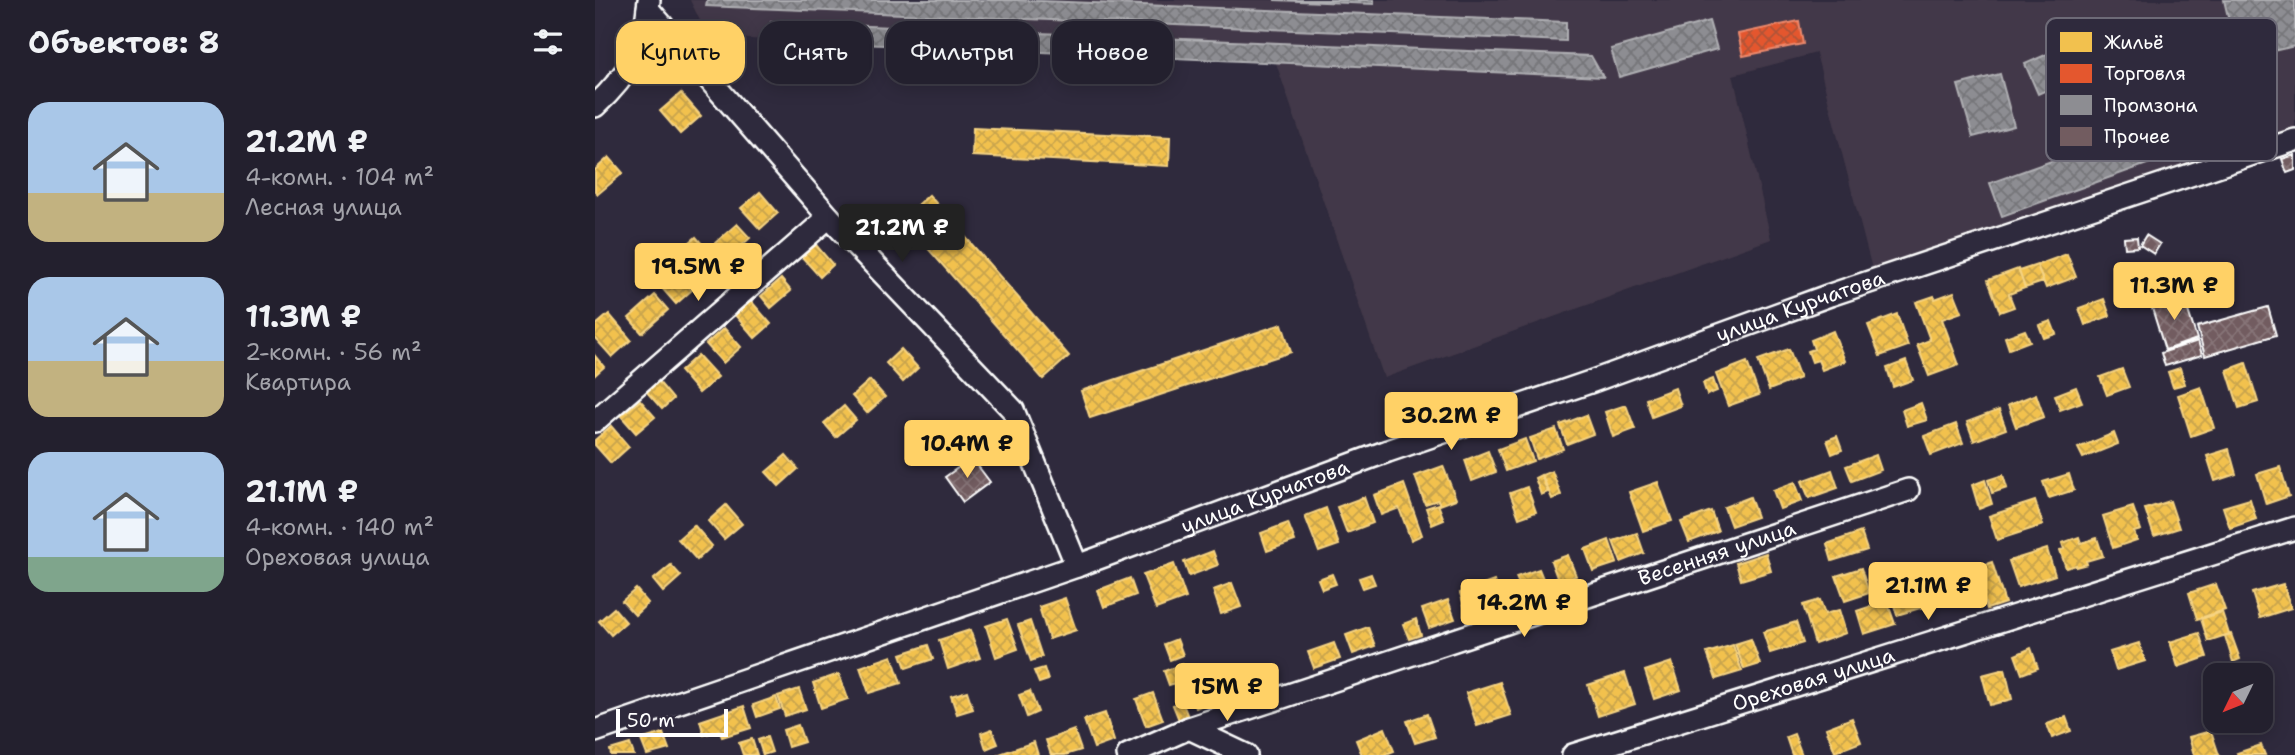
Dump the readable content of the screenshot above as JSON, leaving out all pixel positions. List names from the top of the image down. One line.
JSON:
{"streets":{"street":["улица Курчатова","Весенняя улица","Ореховая улица"]},"legend":["Жильё","Торговля","Промзона","Прочее"],"scale_bar":"50 m","north":"bottom left","page":{"heading":"Объектов: 8","chip":["Купить","Снять","Фильтры","Новое"],"list":[{"name":"21.2M ₽","note":"4-комн. · 104 m² · Лесная улица"},{"name":"11.3M ₽","note":"2-комн. · 56 m² · Квартира"},{"name":"21.1M ₽","note":"4-комн. · 140 m² · Ореховая улица"}],"price":["21.2M ₽","19.5M ₽","11.3M ₽","30.2M ₽","10.4M ₽","21.1M ₽","14.2M ₽","15M ₽"],"scale":"50 m"}}
